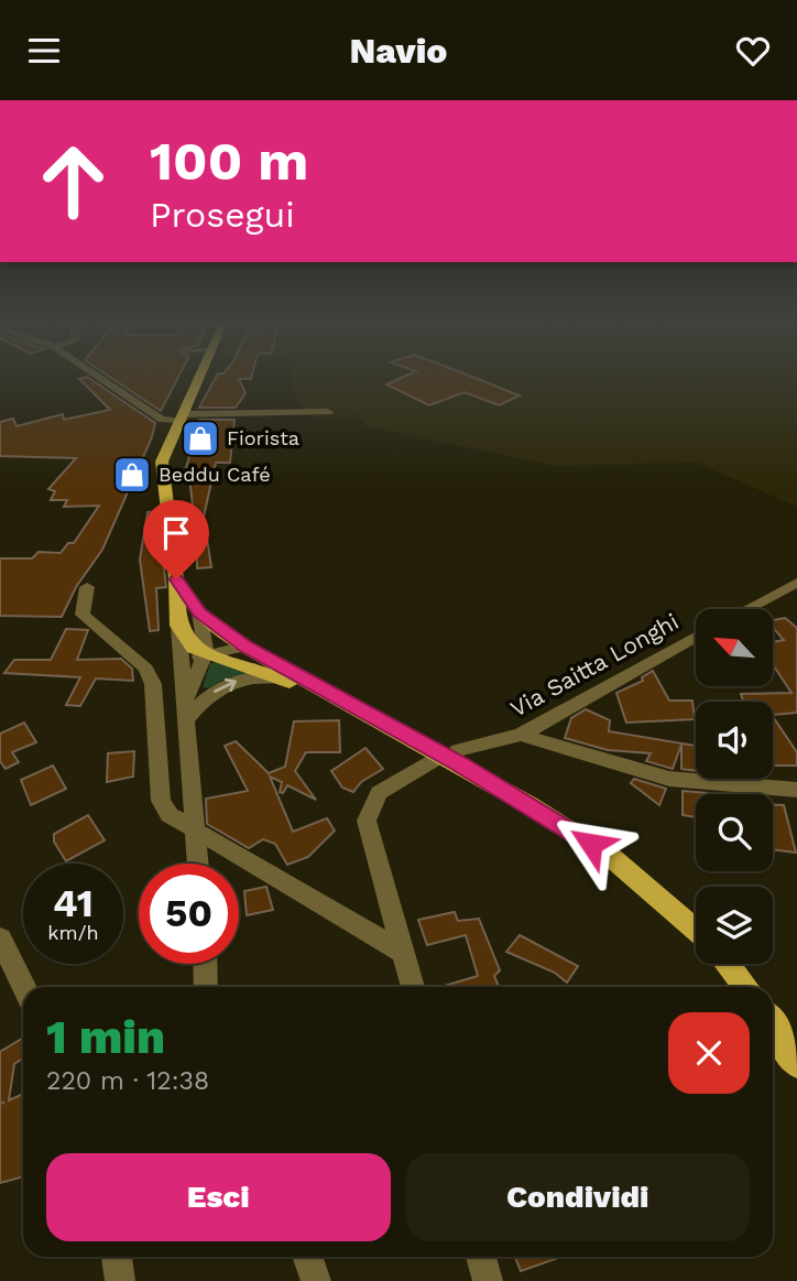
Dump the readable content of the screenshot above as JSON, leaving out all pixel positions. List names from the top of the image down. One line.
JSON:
{"streets":{"street":["Via Saitta Longhi"]},"places":{"shop":["Fiorista","Beddu Café"]},"north":"top left","page":{"header":"Navio","turn":["100 m","Prosegui"],"speed":"41 km/h","limit":"50","heading":["1 min","220 m · 12:38"],"buttons":["Esci","Condividi"]}}
